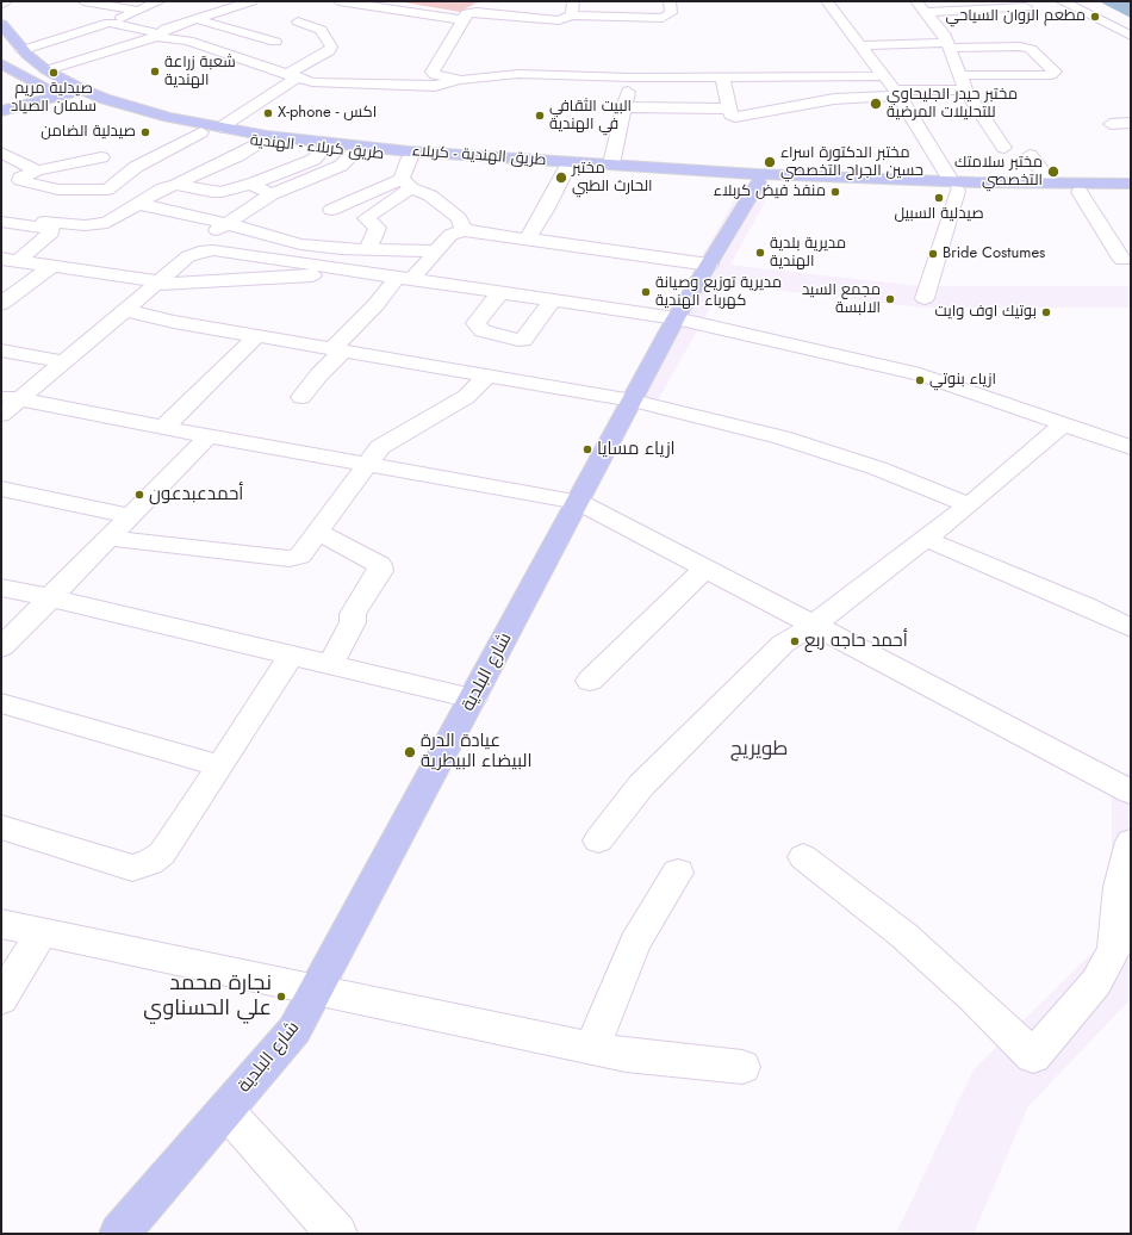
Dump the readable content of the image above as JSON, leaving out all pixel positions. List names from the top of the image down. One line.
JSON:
{"streets":{"main road":["طريق كربلاء - الهندية","طريق الهندية - كربلاء","شارع البلدية"]},"crossings":[["طريق كربلاء - الهندية","طريق الهندية - كربلاء"],["طريق كربلاء - الهندية","شارع البلدية"]],"districts":["طويريج"],"places":["مطعم الروان السياحي","شعبة زراعة الهندية","صيدلية مريم سلمان الصياد","مختبر حيدر الجليحاوي للتحليلات المرضية","X-phone - اكس","البيت الثقافي في الهندية","صيدلية الضامن","مختبر الدكتورة اسراء حسين الجراح التخصصي","مختبر سلامتك التخصصي","مختبر الحارث الطبي","منفذ فيض كربلاء","صيدلية السبيل","مديرية بلدية الهندية","Bride Costumes","مديرية توزيع وصيانة كهرباء الهندية","مجمع السيد الالبسة","بوتيك اوف وايت","ازياء بنوتي","ازياء مسايا","أحمدعبدعون","أحمد حاجه ربع","عيادة الدرة البيضاء البيطرية","نجارة محمد علي الحسناوي"]}
